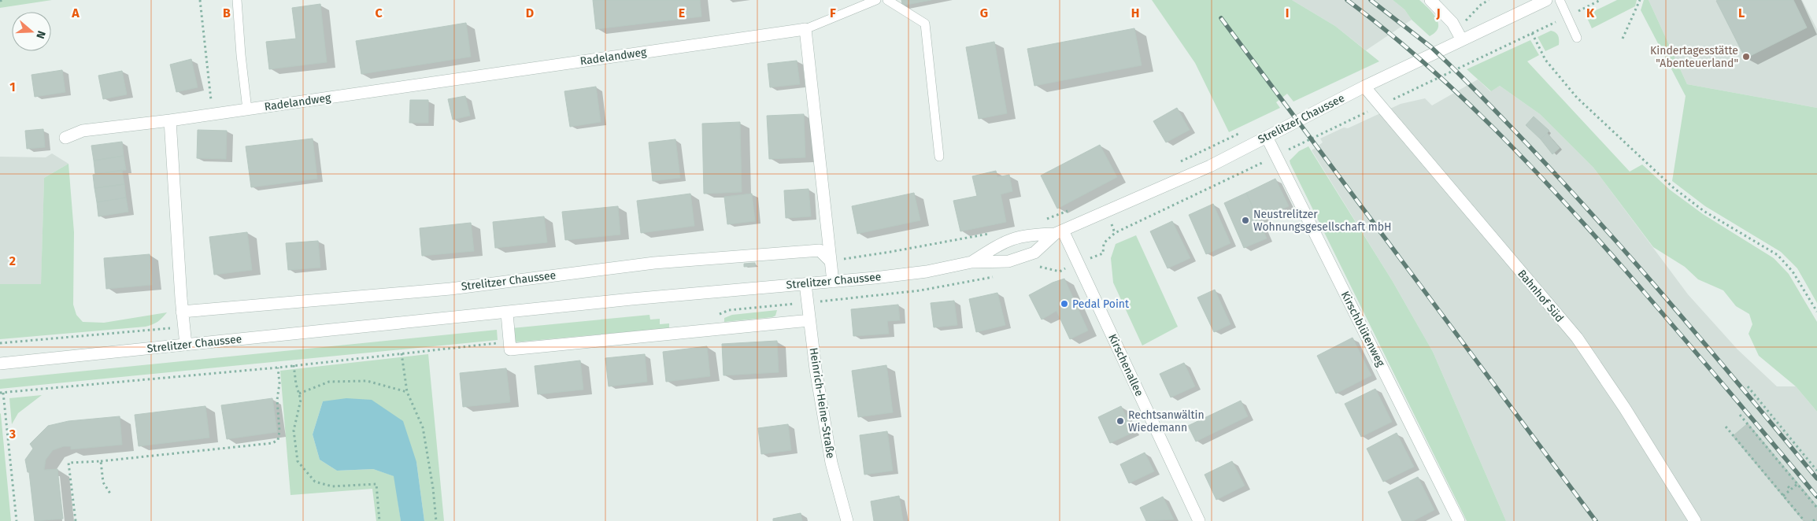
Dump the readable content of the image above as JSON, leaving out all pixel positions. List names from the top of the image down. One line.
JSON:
{"streets":{"street":["Radelandweg","Strelitzer Chaussee","Bahnhof Süd","Kirschblütenweg","Kirschenallee","Heinrich-Heine-Straße"]},"crossings":[["Strelitzer Chaussee","Bahnhof Süd"],["Strelitzer Chaussee","Kirschblütenweg"],["Strelitzer Chaussee","Kirschenallee"],["Strelitzer Chaussee","Heinrich-Heine-Straße"]],"places":["Kindertagesstätte \"Abenteuerland\"","Neustrelitzer Wohnungsgesellschaft mbH","Pedal Point","Rechtsanwältin Wiedemann"],"north":"right","grid":{"columns":["A","B","C","D","E","F","G","H","I","J","K","L"],"rows":["1","2","3"]}}
